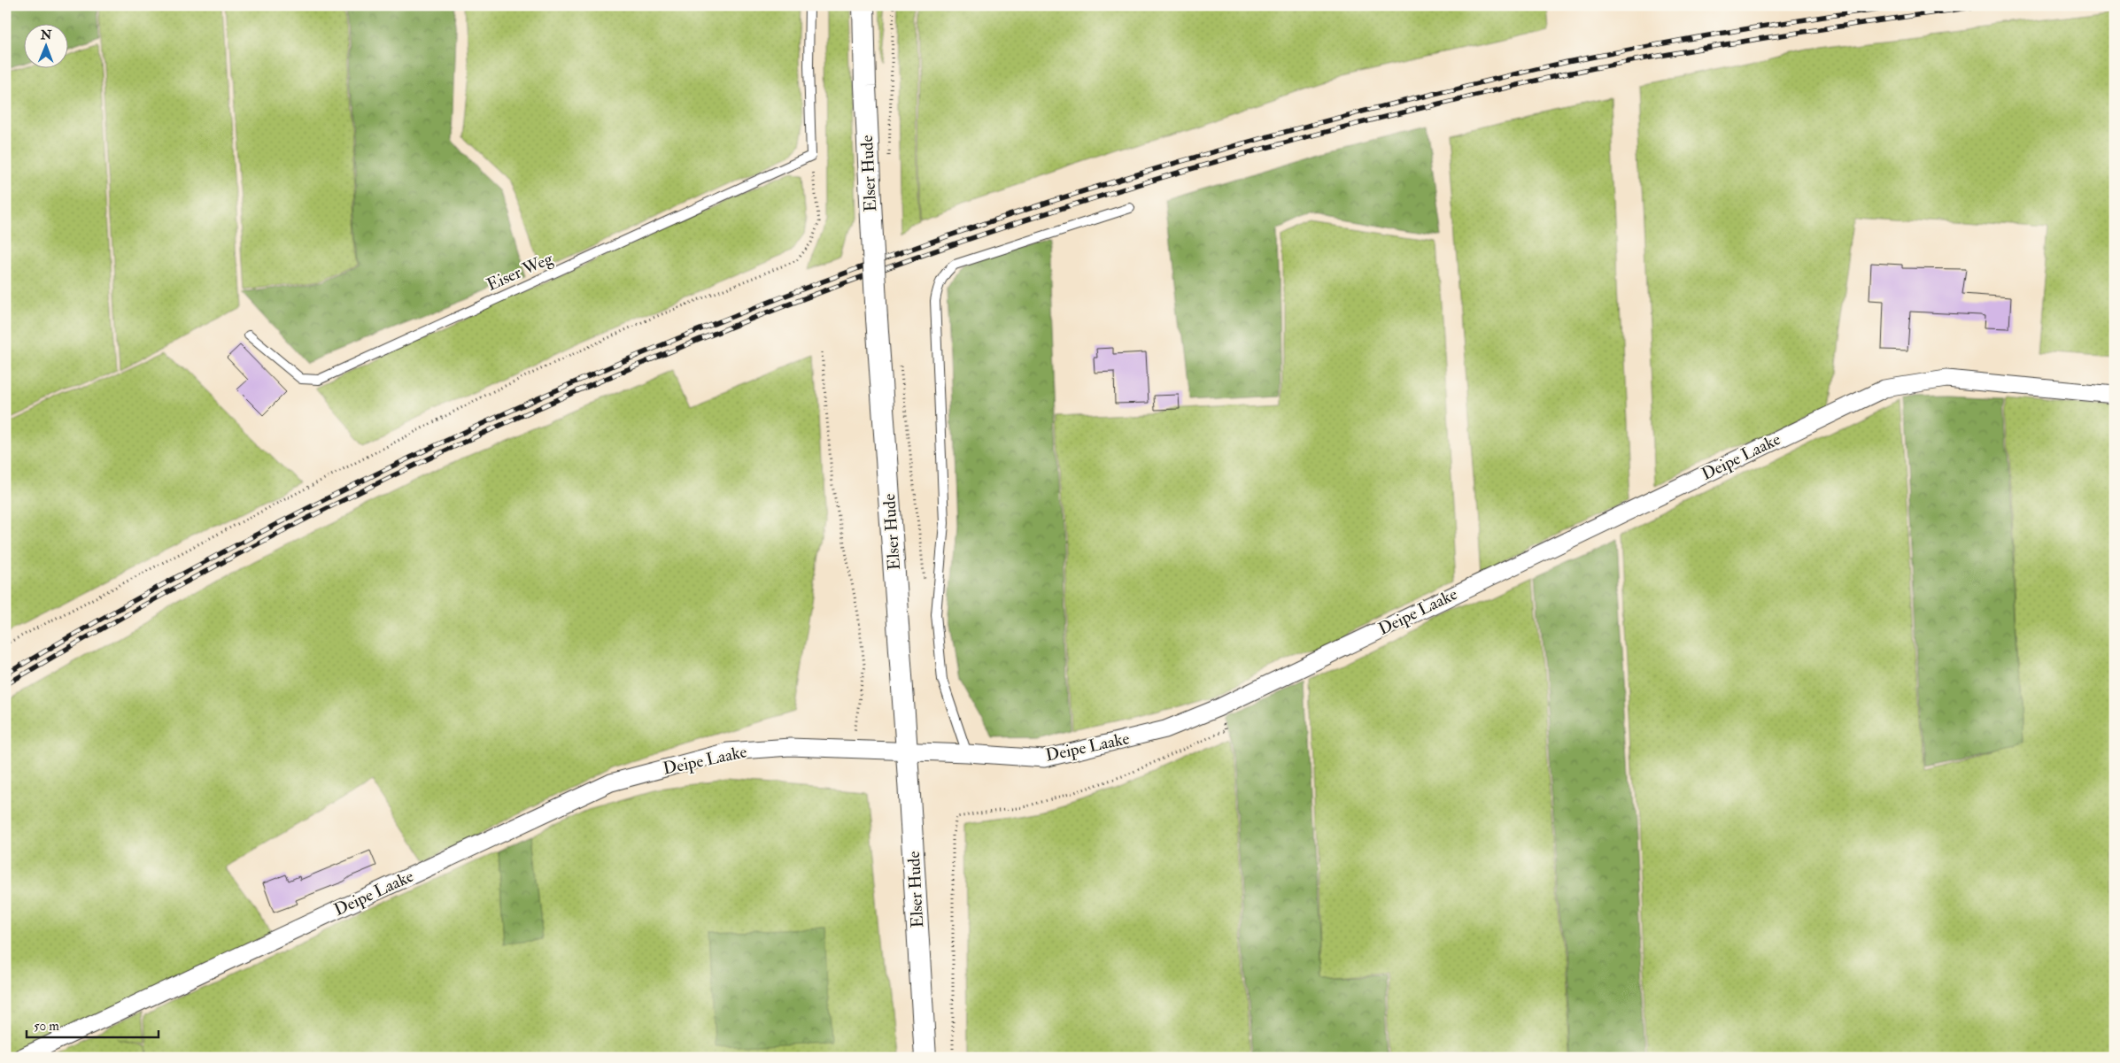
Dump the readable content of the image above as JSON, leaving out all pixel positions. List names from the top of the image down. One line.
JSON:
{"streets":{"street":["Elser Hude","Deipe Laake"],"lane":["Eiser Weg"]},"crossings":[["Elser Hude","Deipe Laake"]],"scale_bar":"50 m","north":"top"}
